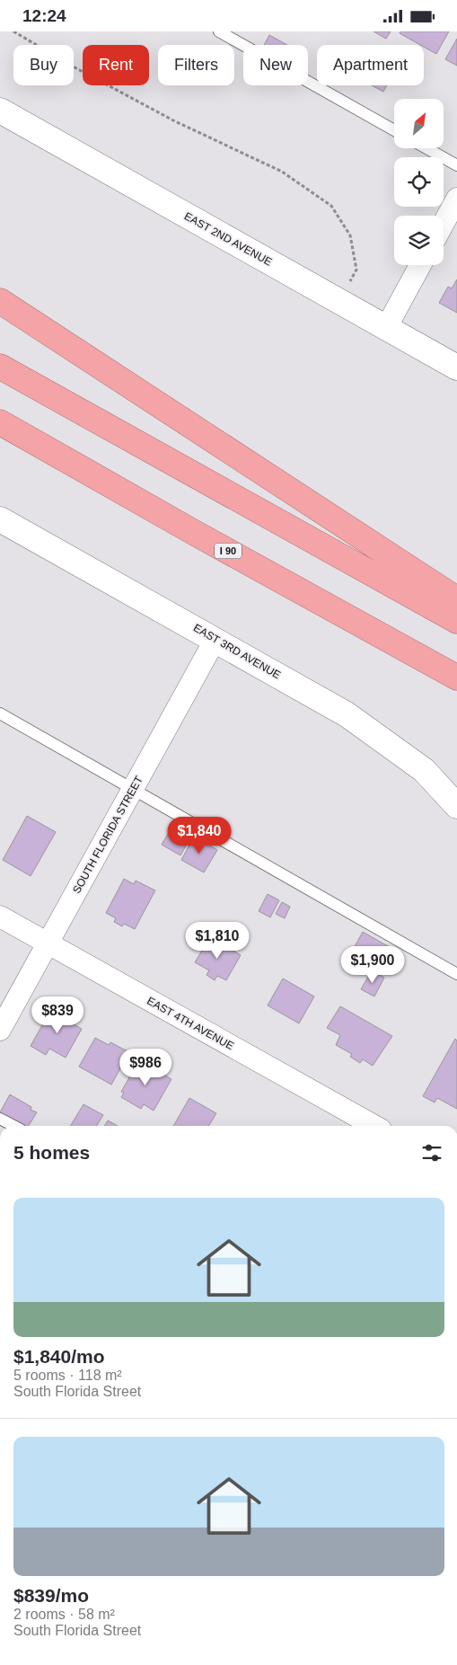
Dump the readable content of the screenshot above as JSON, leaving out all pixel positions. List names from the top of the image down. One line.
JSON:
{"streets":{"highway":["I 90"],"street":["EAST 2ND AVENUE","EAST 3RD AVENUE","SOUTH FLORIDA STREET","EAST 4TH AVENUE"]},"crossings":[["EAST 3RD AVENUE","SOUTH FLORIDA STREET"],["SOUTH FLORIDA STREET","EAST 4TH AVENUE"]],"north":"top right","page":{"status":"12:24","chip":["Buy","Rent","Filters","New","Apartment"],"price":["$1,840","$1,810","$1,900","$839","$986"],"heading":"5 homes","list":[{"name":"$1,840/mo","note":"5 rooms · 118 m² · South Florida Street"},{"name":"$839/mo","note":"2 rooms · 58 m² · South Florida Street"}]}}
